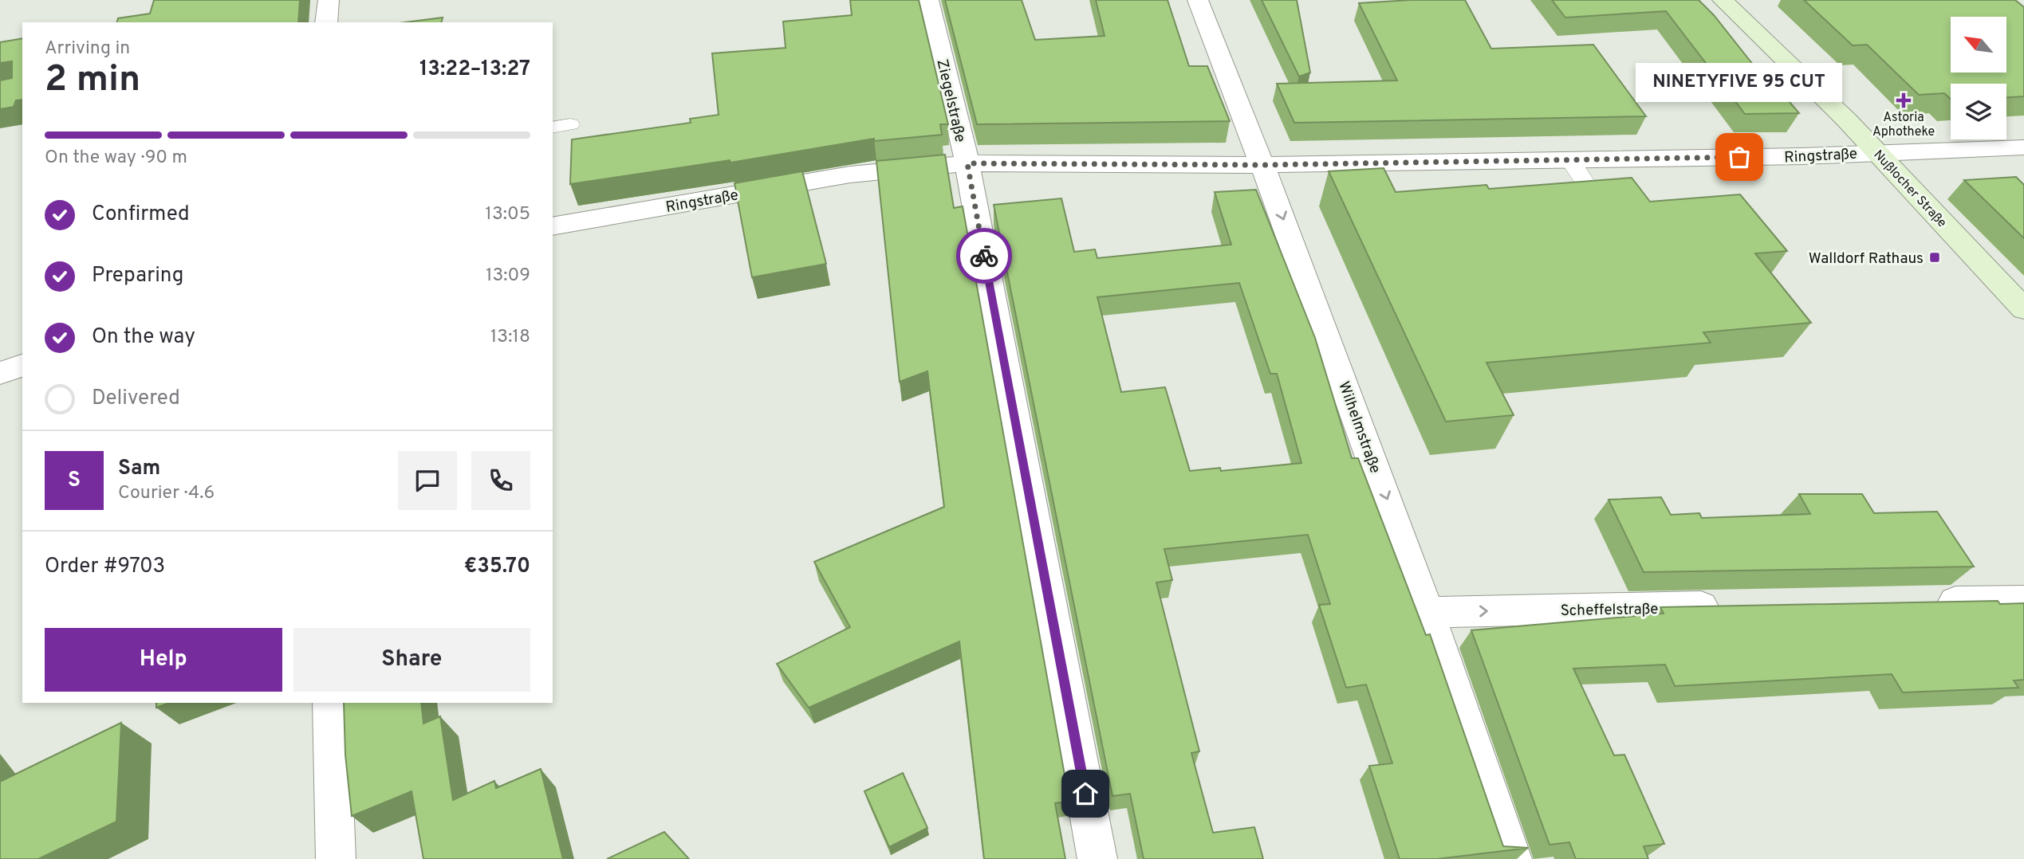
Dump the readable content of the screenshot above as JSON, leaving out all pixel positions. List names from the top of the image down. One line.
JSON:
{"streets":{"street":["Ziegelstraße","Ringstraße","Nußlocher Straße","Wilhelmstraße","Scheffelstraße"]},"crossings":[["Ziegelstraße","Ringstraße"],["Ringstraße","Nußlocher Straße"],["Ringstraße","Wilhelmstraße"],["Wilhelmstraße","Scheffelstraße"]],"one_way":["Wilhelmstraße","Scheffelstraße"],"places":{"health":["Astoria Aphotheke"],"other":["NINETYFIVE 95 CUT"],"transit":["Walldorf Rathaus"]},"north":"top left","page":{"heading":["2 min","Arriving in","13:22–13:27"],"panel":["Sam","Courier · 4.6","Order #9703","€35.70"],"bubble":"NINETYFIVE 95 CUT","bar":"On the way · 90 m","list":[["Confirmed","13:05"],["Preparing","13:09"],["On the way","13:18"],"Delivered"],"round":"S","buttons":["Help","Share"]}}
